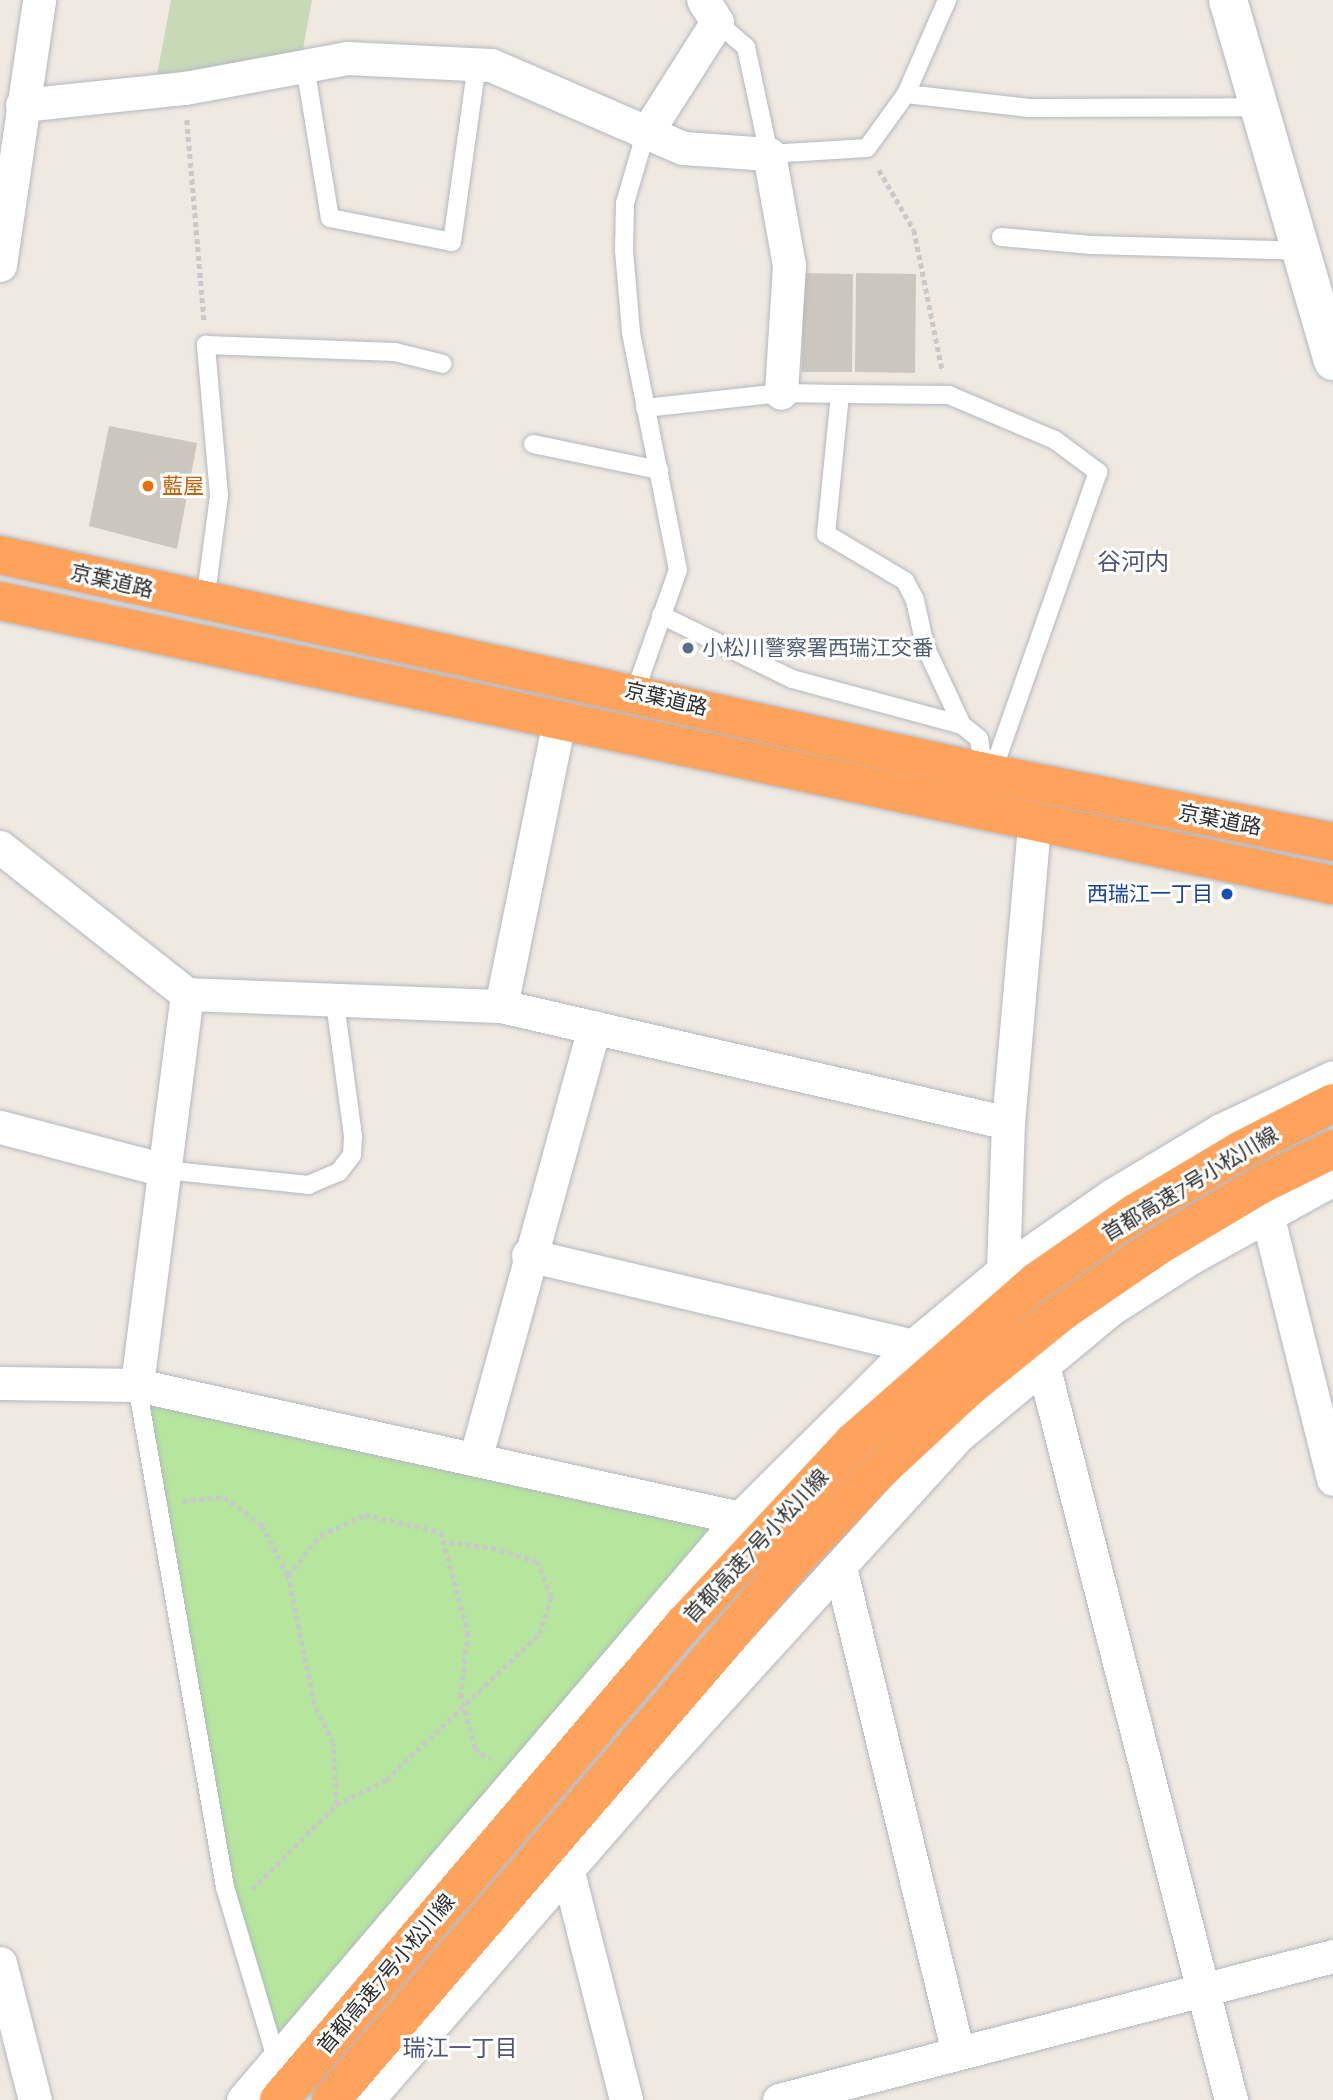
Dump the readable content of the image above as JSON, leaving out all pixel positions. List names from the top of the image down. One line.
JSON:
{"streets":{"highway":["京葉道路","首都高速7号小松川線"]},"districts":["谷河内","瑞江一丁目"],"places":["藍屋","小松川警察署西瑞江交番","西瑞江一丁目"]}
